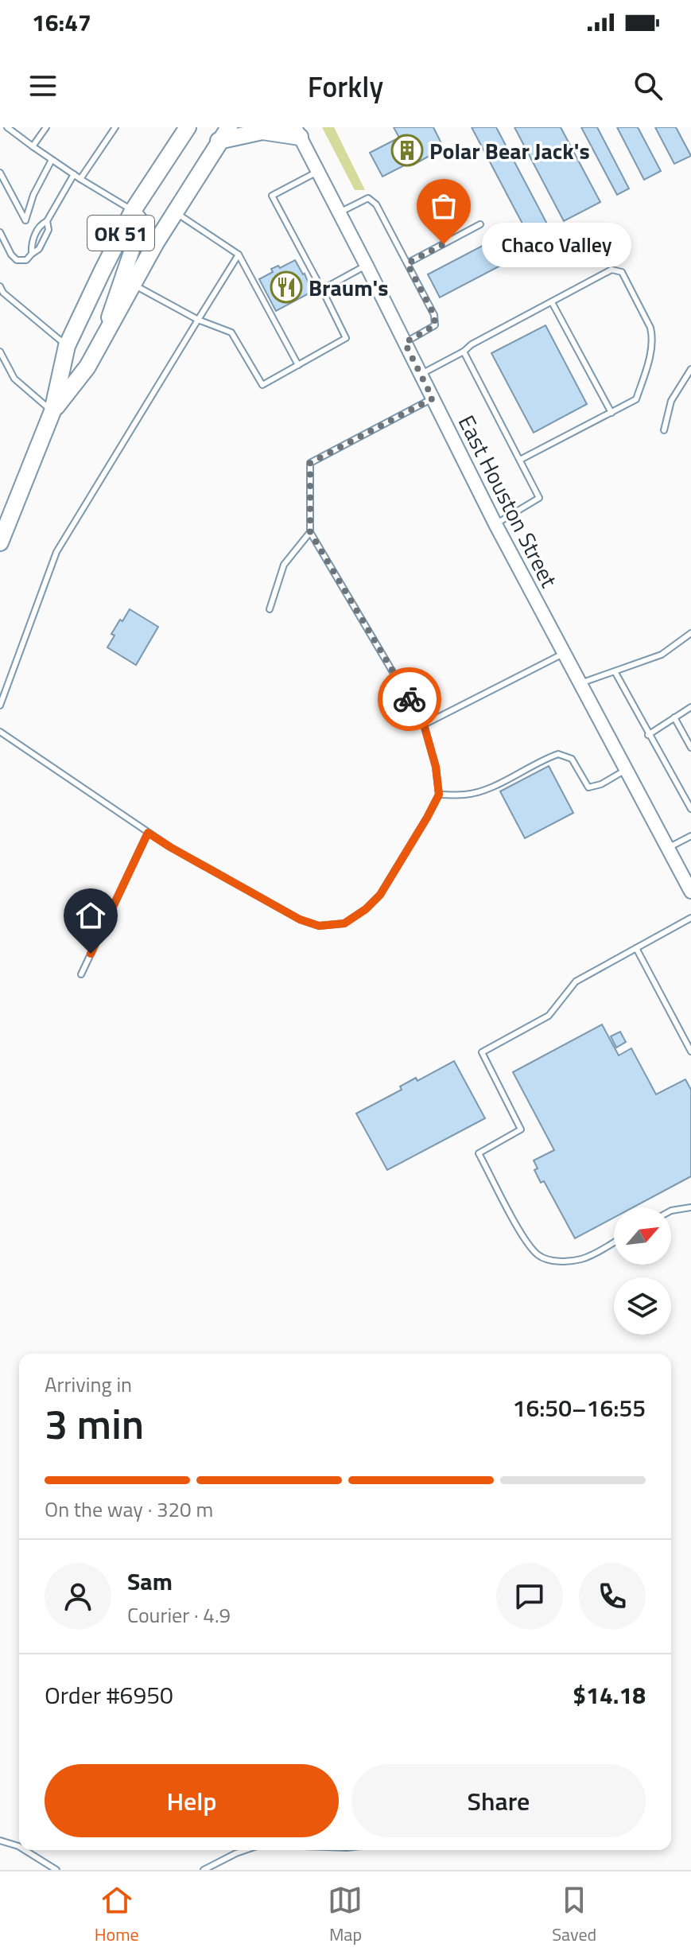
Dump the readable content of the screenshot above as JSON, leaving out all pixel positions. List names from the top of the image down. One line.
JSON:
{"streets":{"main road":["OK 51"],"street":["East Houston Street"]},"places":{"building":["Polar Bear Jack's"],"other":["Chaco Valley"],"restaurant":["Braum's"]},"north":"top right","page":{"status":"16:47","header":"Forkly","bubble":"Chaco Valley","heading":["3 min","Arriving in","16:50–16:55"],"panel":["Sam","Courier · 4.9","Order #6950","$14.18"],"bar":"On the way · 320 m","buttons":["Help","Share"],"tabs":["Home","Map","Saved"]}}
